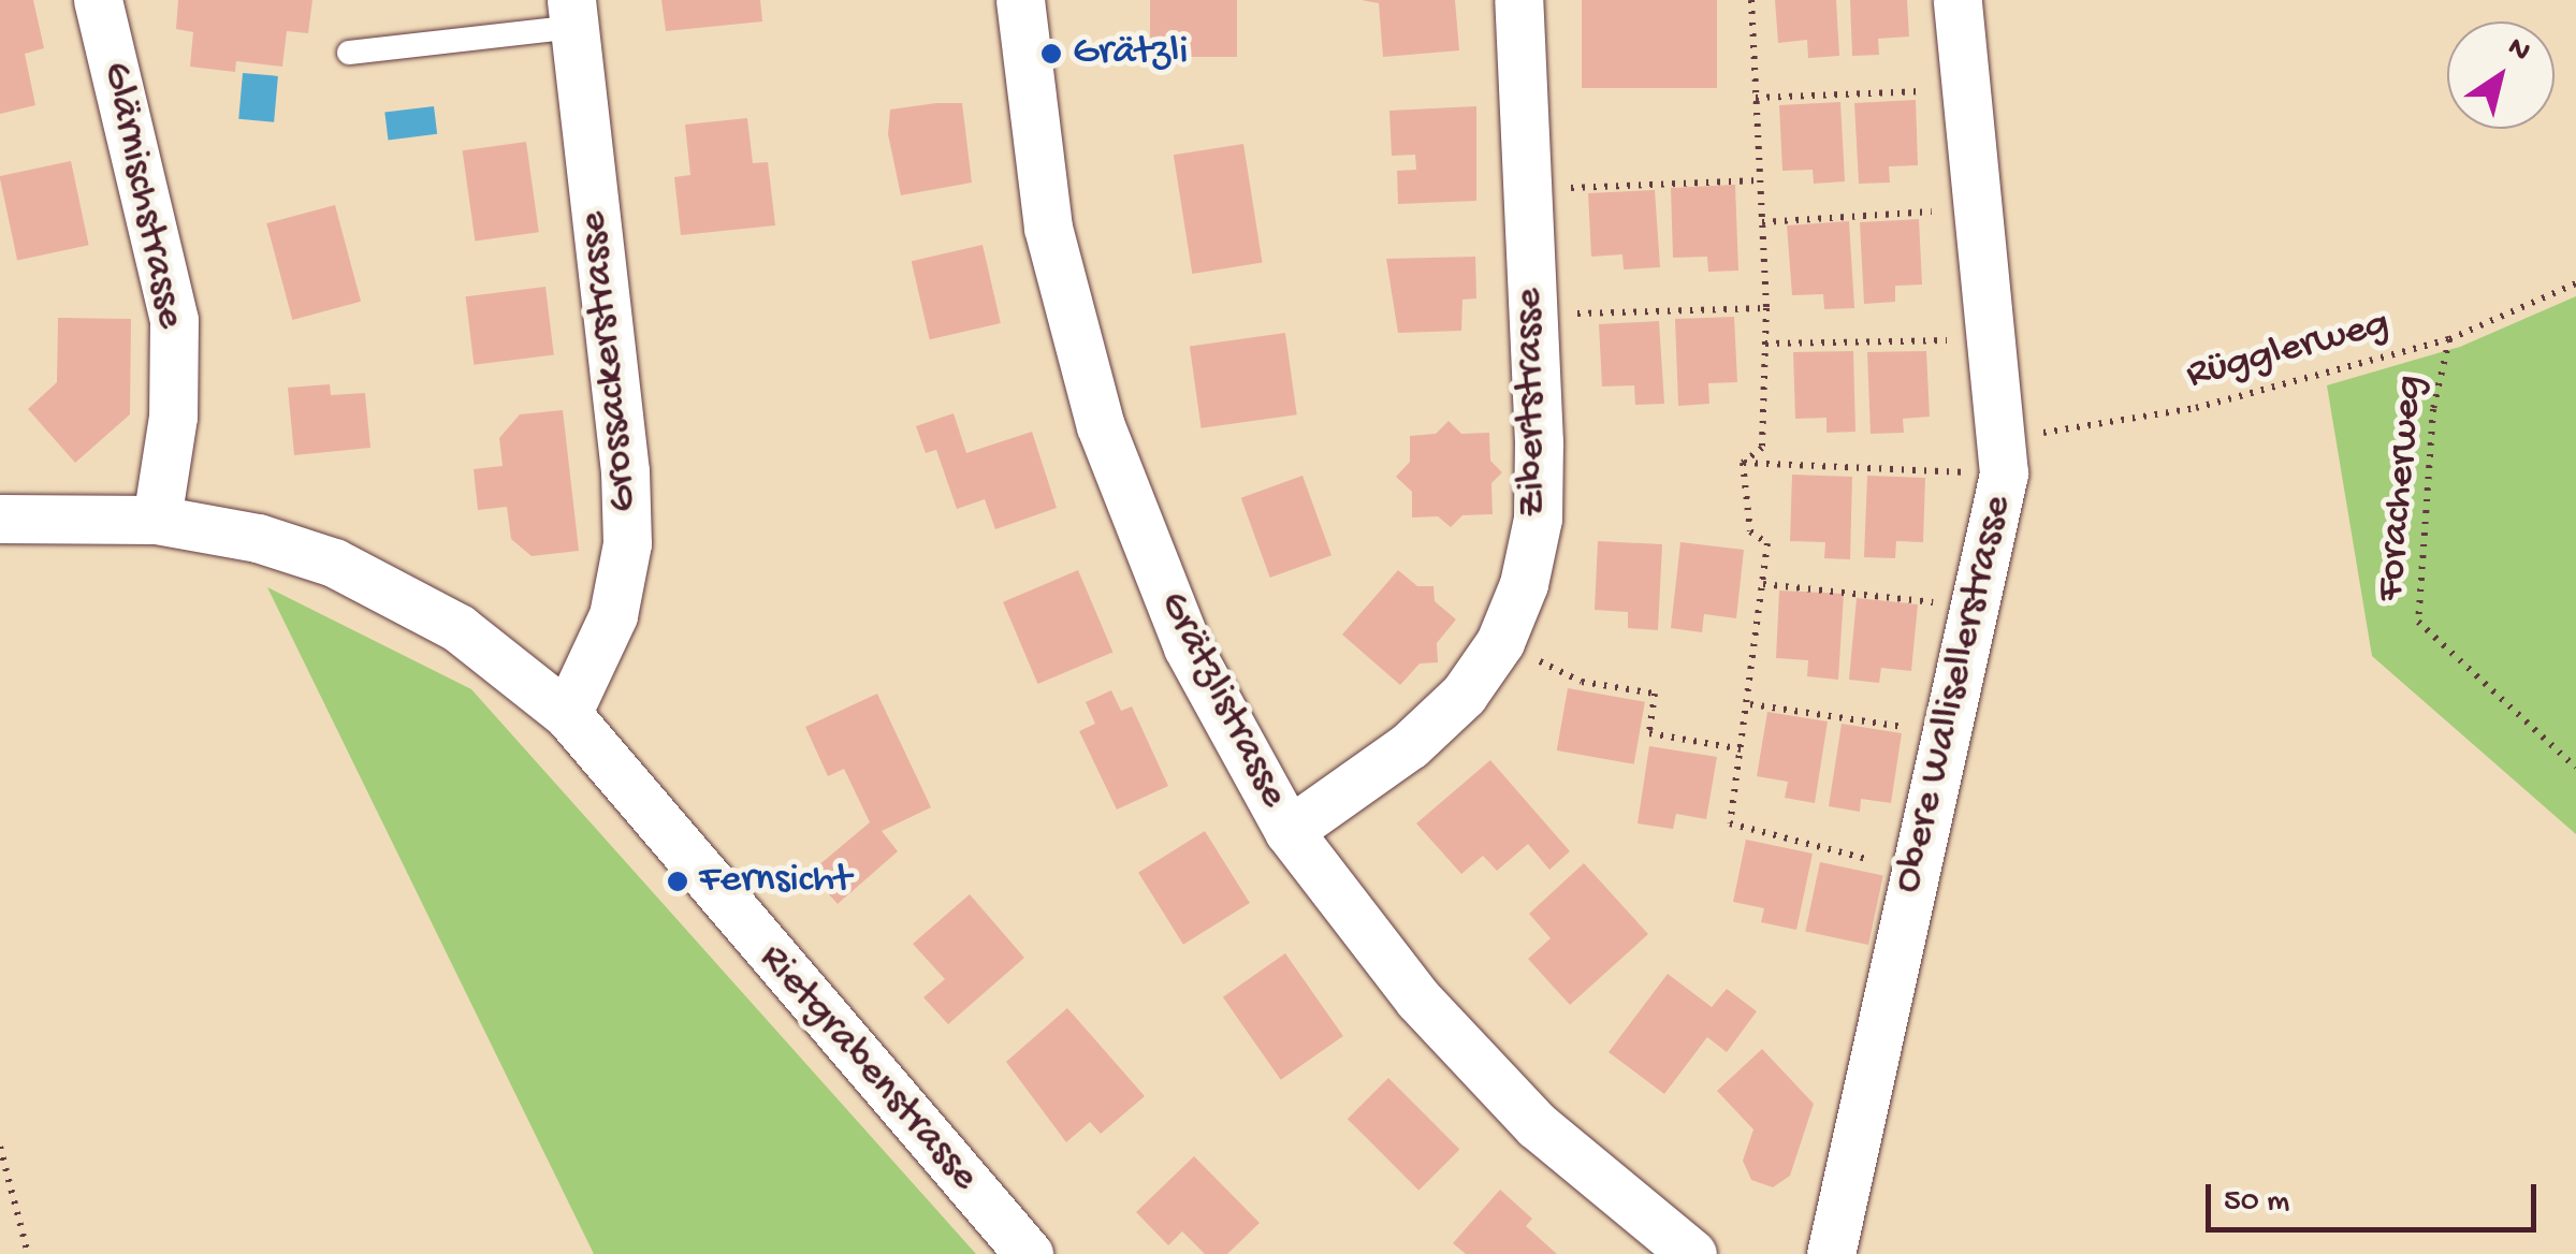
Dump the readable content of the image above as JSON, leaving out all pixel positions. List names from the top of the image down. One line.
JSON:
{"streets":{"street":["Glärnischstrasse","Grossackerstrasse","Zibertstrasse","Obere Wallisellerstrasse","Grätzlistrasse","Rietgrabenstrasse"],"path":["Rügglerweg","Foracherweg"]},"crossings":[["Glärnischstrasse","Rietgrabenstrasse"],["Rügglerweg","Foracherweg"],["Rügglerweg","Obere Wallisellerstrasse"],["Grossackerstrasse","Rietgrabenstrasse"],["Zibertstrasse","Grätzlistrasse"]],"places":["Grätzli","Fernsicht"],"scale_bar":"50 m","north":"top right"}
